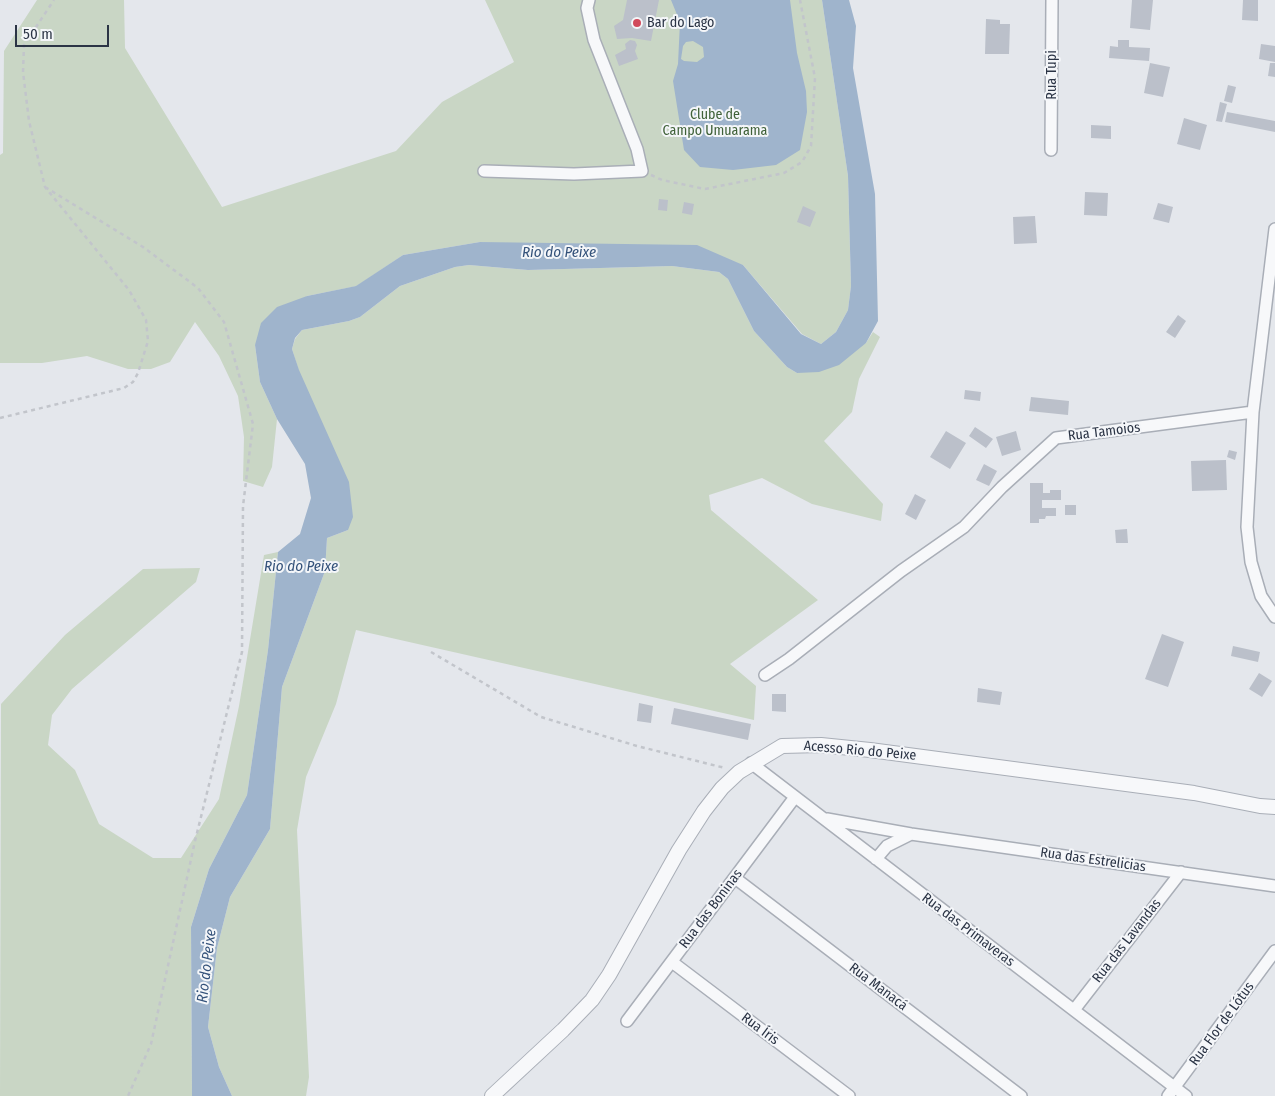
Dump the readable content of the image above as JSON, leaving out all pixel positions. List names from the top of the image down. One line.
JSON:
{"streets":{"street":["Rua Tupi","Rua Tamoios","Acesso Rio do Peixe","Rua das Estrelicias","Rua das Boninas","Rua das Primaveras","Rua das Lavandas","Rua Manacá","Rua Flor de Lótus","Rua Íris"]},"crossings":[["Acesso Rio do Peixe","Rua das Primaveras"],["Rua das Estrelicias","Rua das Primaveras"],["Rua das Estrelicias","Rua das Lavandas"],["Rua das Boninas","Rua das Primaveras"],["Rua das Boninas","Rua Manacá"],["Rua das Boninas","Rua Íris"],["Rua das Primaveras","Rua das Lavandas"],["Rua das Primaveras","Rua Flor de Lótus"]],"water":["Rio do Peixe"],"parks":["Clube de Campo Umuarama"],"places":["Bar do Lago"],"scale_bar":"50 m"}
